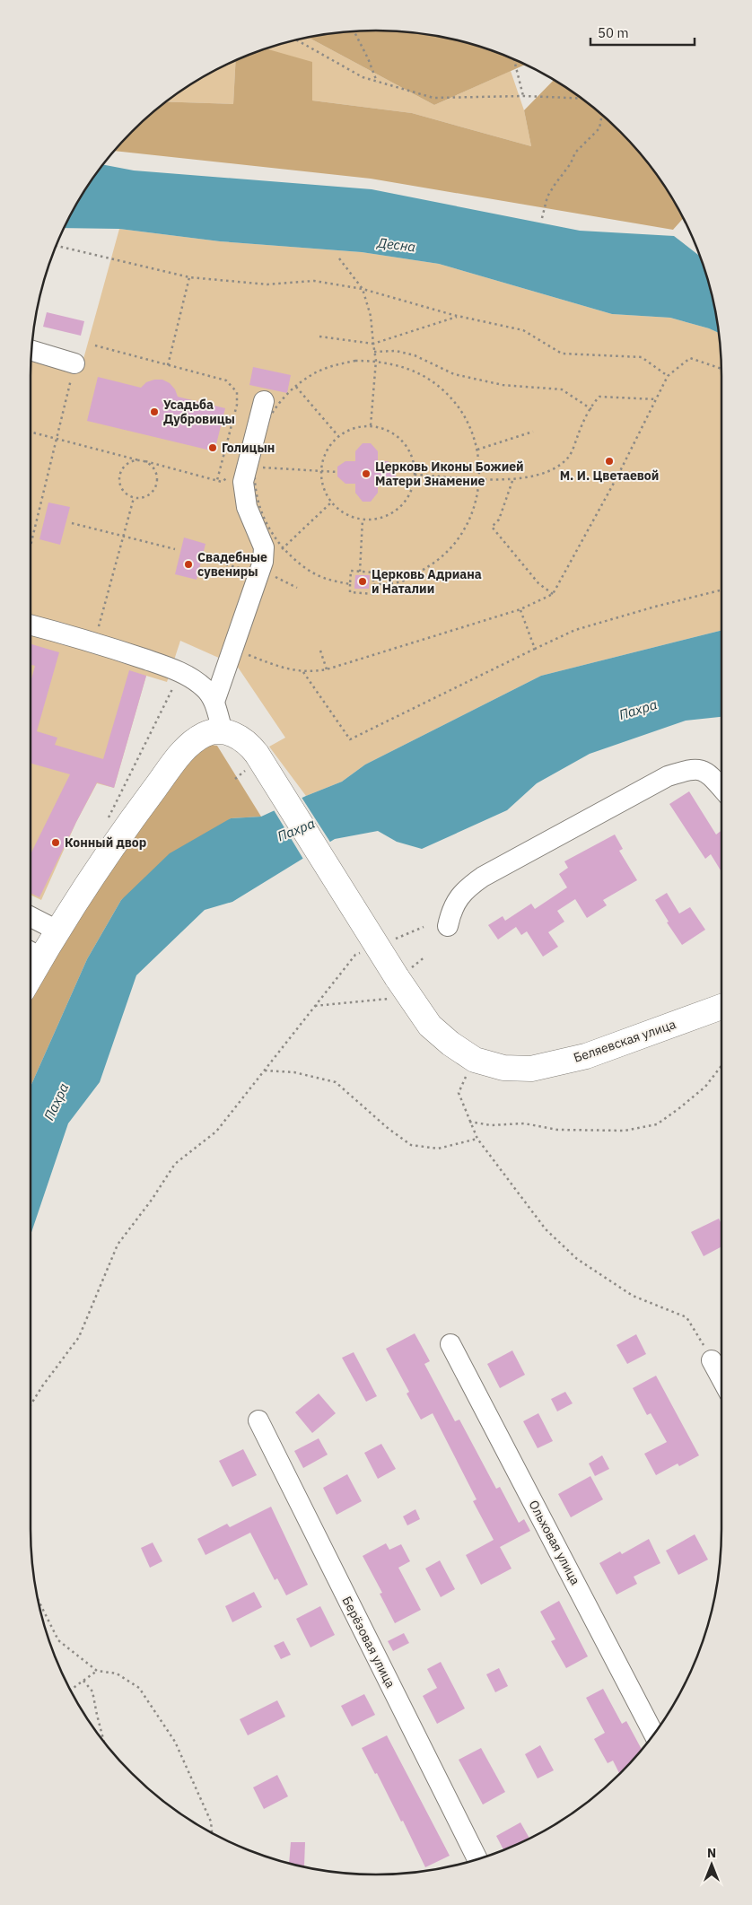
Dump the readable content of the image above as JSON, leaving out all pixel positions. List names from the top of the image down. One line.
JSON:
{"streets":{"main road":["Беляевская улица"],"street":["Ольховая улица","Берёзовая улица"]},"water":["Десна","Пахра"],"places":["Усадьба Дубровицы","Голицын","М. И. Цветаевой","Церковь Иконы Божией Матери Знамение","Свадебные сувениры","Церковь Адриана и Наталии","Конный двор"],"scale_bar":"50 m","north":"top"}
